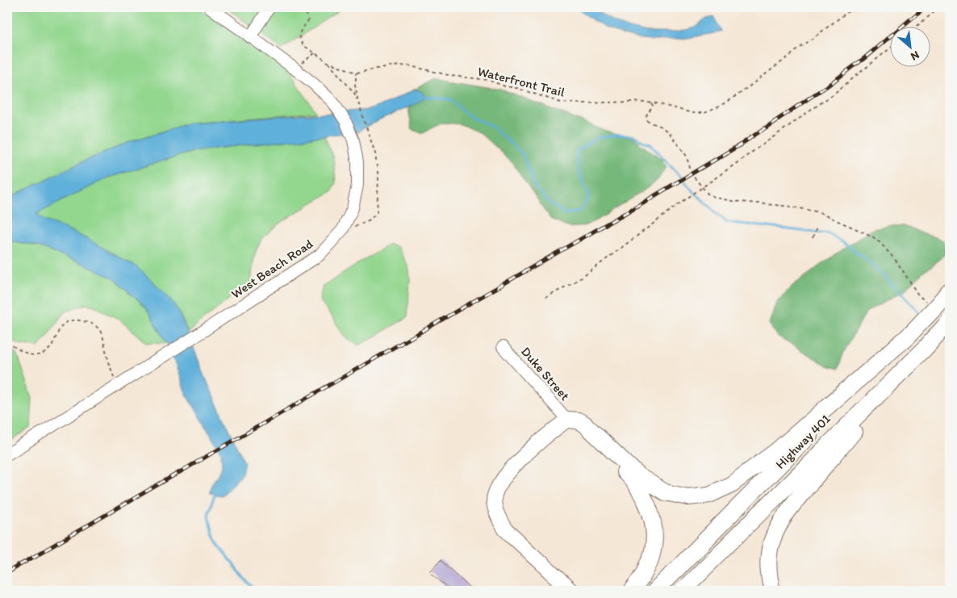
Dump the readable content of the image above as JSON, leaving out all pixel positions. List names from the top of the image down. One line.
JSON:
{"streets":{"highway":["Highway 401"],"street":["West Beach Road","Duke Street"],"path":["Waterfront Trail"]},"north":"bottom right"}
